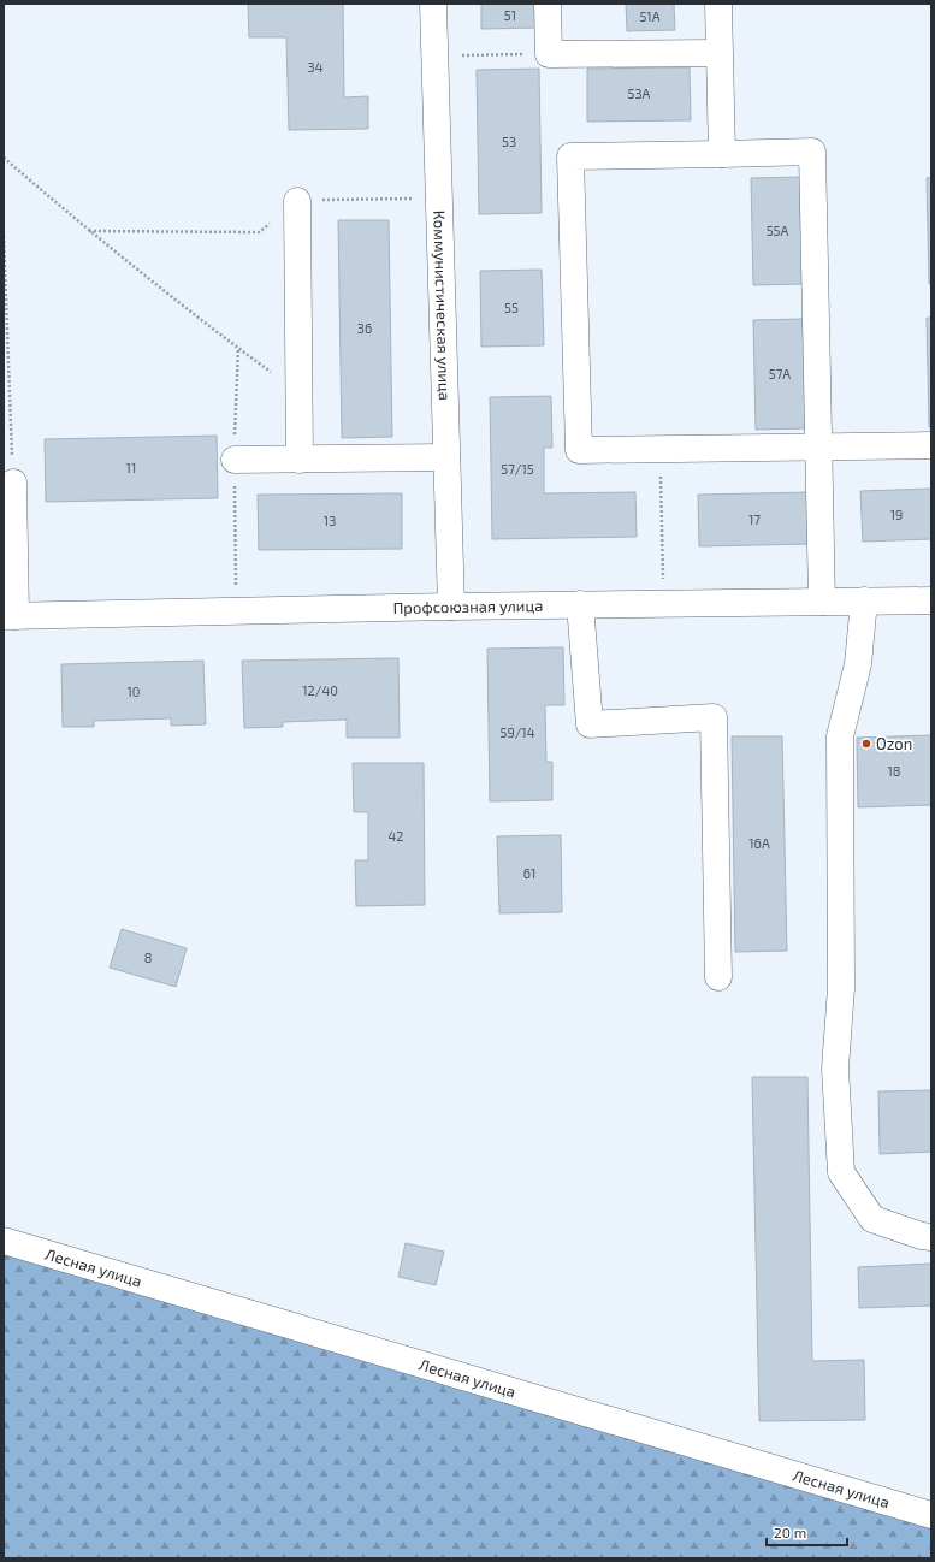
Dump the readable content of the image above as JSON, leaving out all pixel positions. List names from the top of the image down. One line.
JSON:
{"streets":{"street":["Коммунистическая улица","Профсоюзная улица","Лесная улица"]},"crossings":[["Коммунистическая улица","Профсоюзная улица"]],"places":["Ozon"],"house_numbers":["51","51А","34","53А","53","55А","55","36","57А","11","57/15","19","17","13","12/40","10","59/14","18","42","16А","61","8"],"scale_bar":"20 m"}
